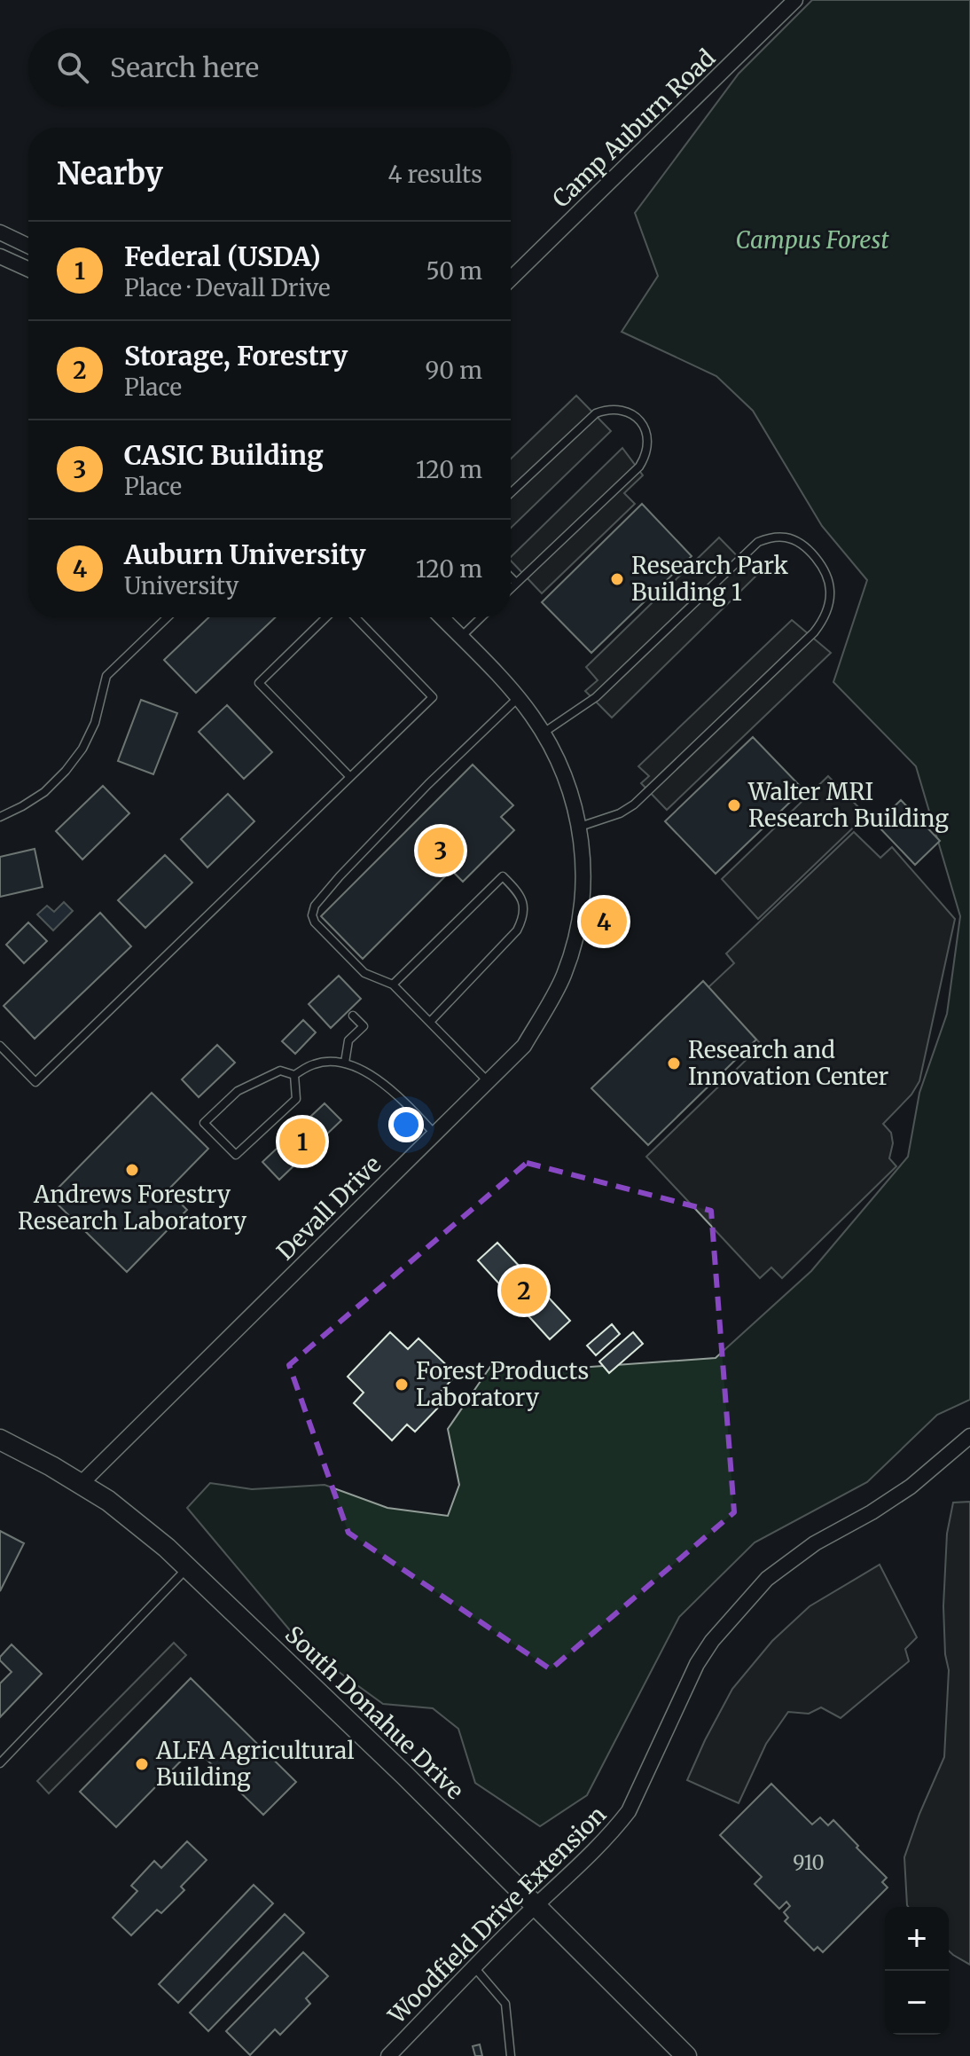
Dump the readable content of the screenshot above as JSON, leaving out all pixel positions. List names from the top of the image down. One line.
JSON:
{"streets":{"street":["Camp Auburn Road","Devall Drive","South Donahue Drive","Woodfield Drive Extension"]},"crossings":[["Devall Drive","South Donahue Drive"],["South Donahue Drive","Woodfield Drive Extension"]],"parks":["Campus Forest"],"places":["Research Park Building 1","Walter MRI Research Building","Research and Innovation Center","Andrews Forestry Research Laboratory","Forest Products Laboratory","ALFA Agricultural Building"],"house_numbers":["910"],"page":{"search":"Search here","heading":["Nearby","4 results"],"list":[{"mark":"1","name":"Federal (USDA)","note":"Place · Devall Drive","value":"50 m"},{"mark":"2","name":"Storage, Forestry","note":"Place","value":"90 m"},{"mark":"3","name":"CASIC Building","note":"Place","value":"120 m"},{"mark":"4","name":"Auburn University","note":"University","value":"120 m"}],"pins":["3","4","1","2"],"map_buttons":["+","−"]}}
